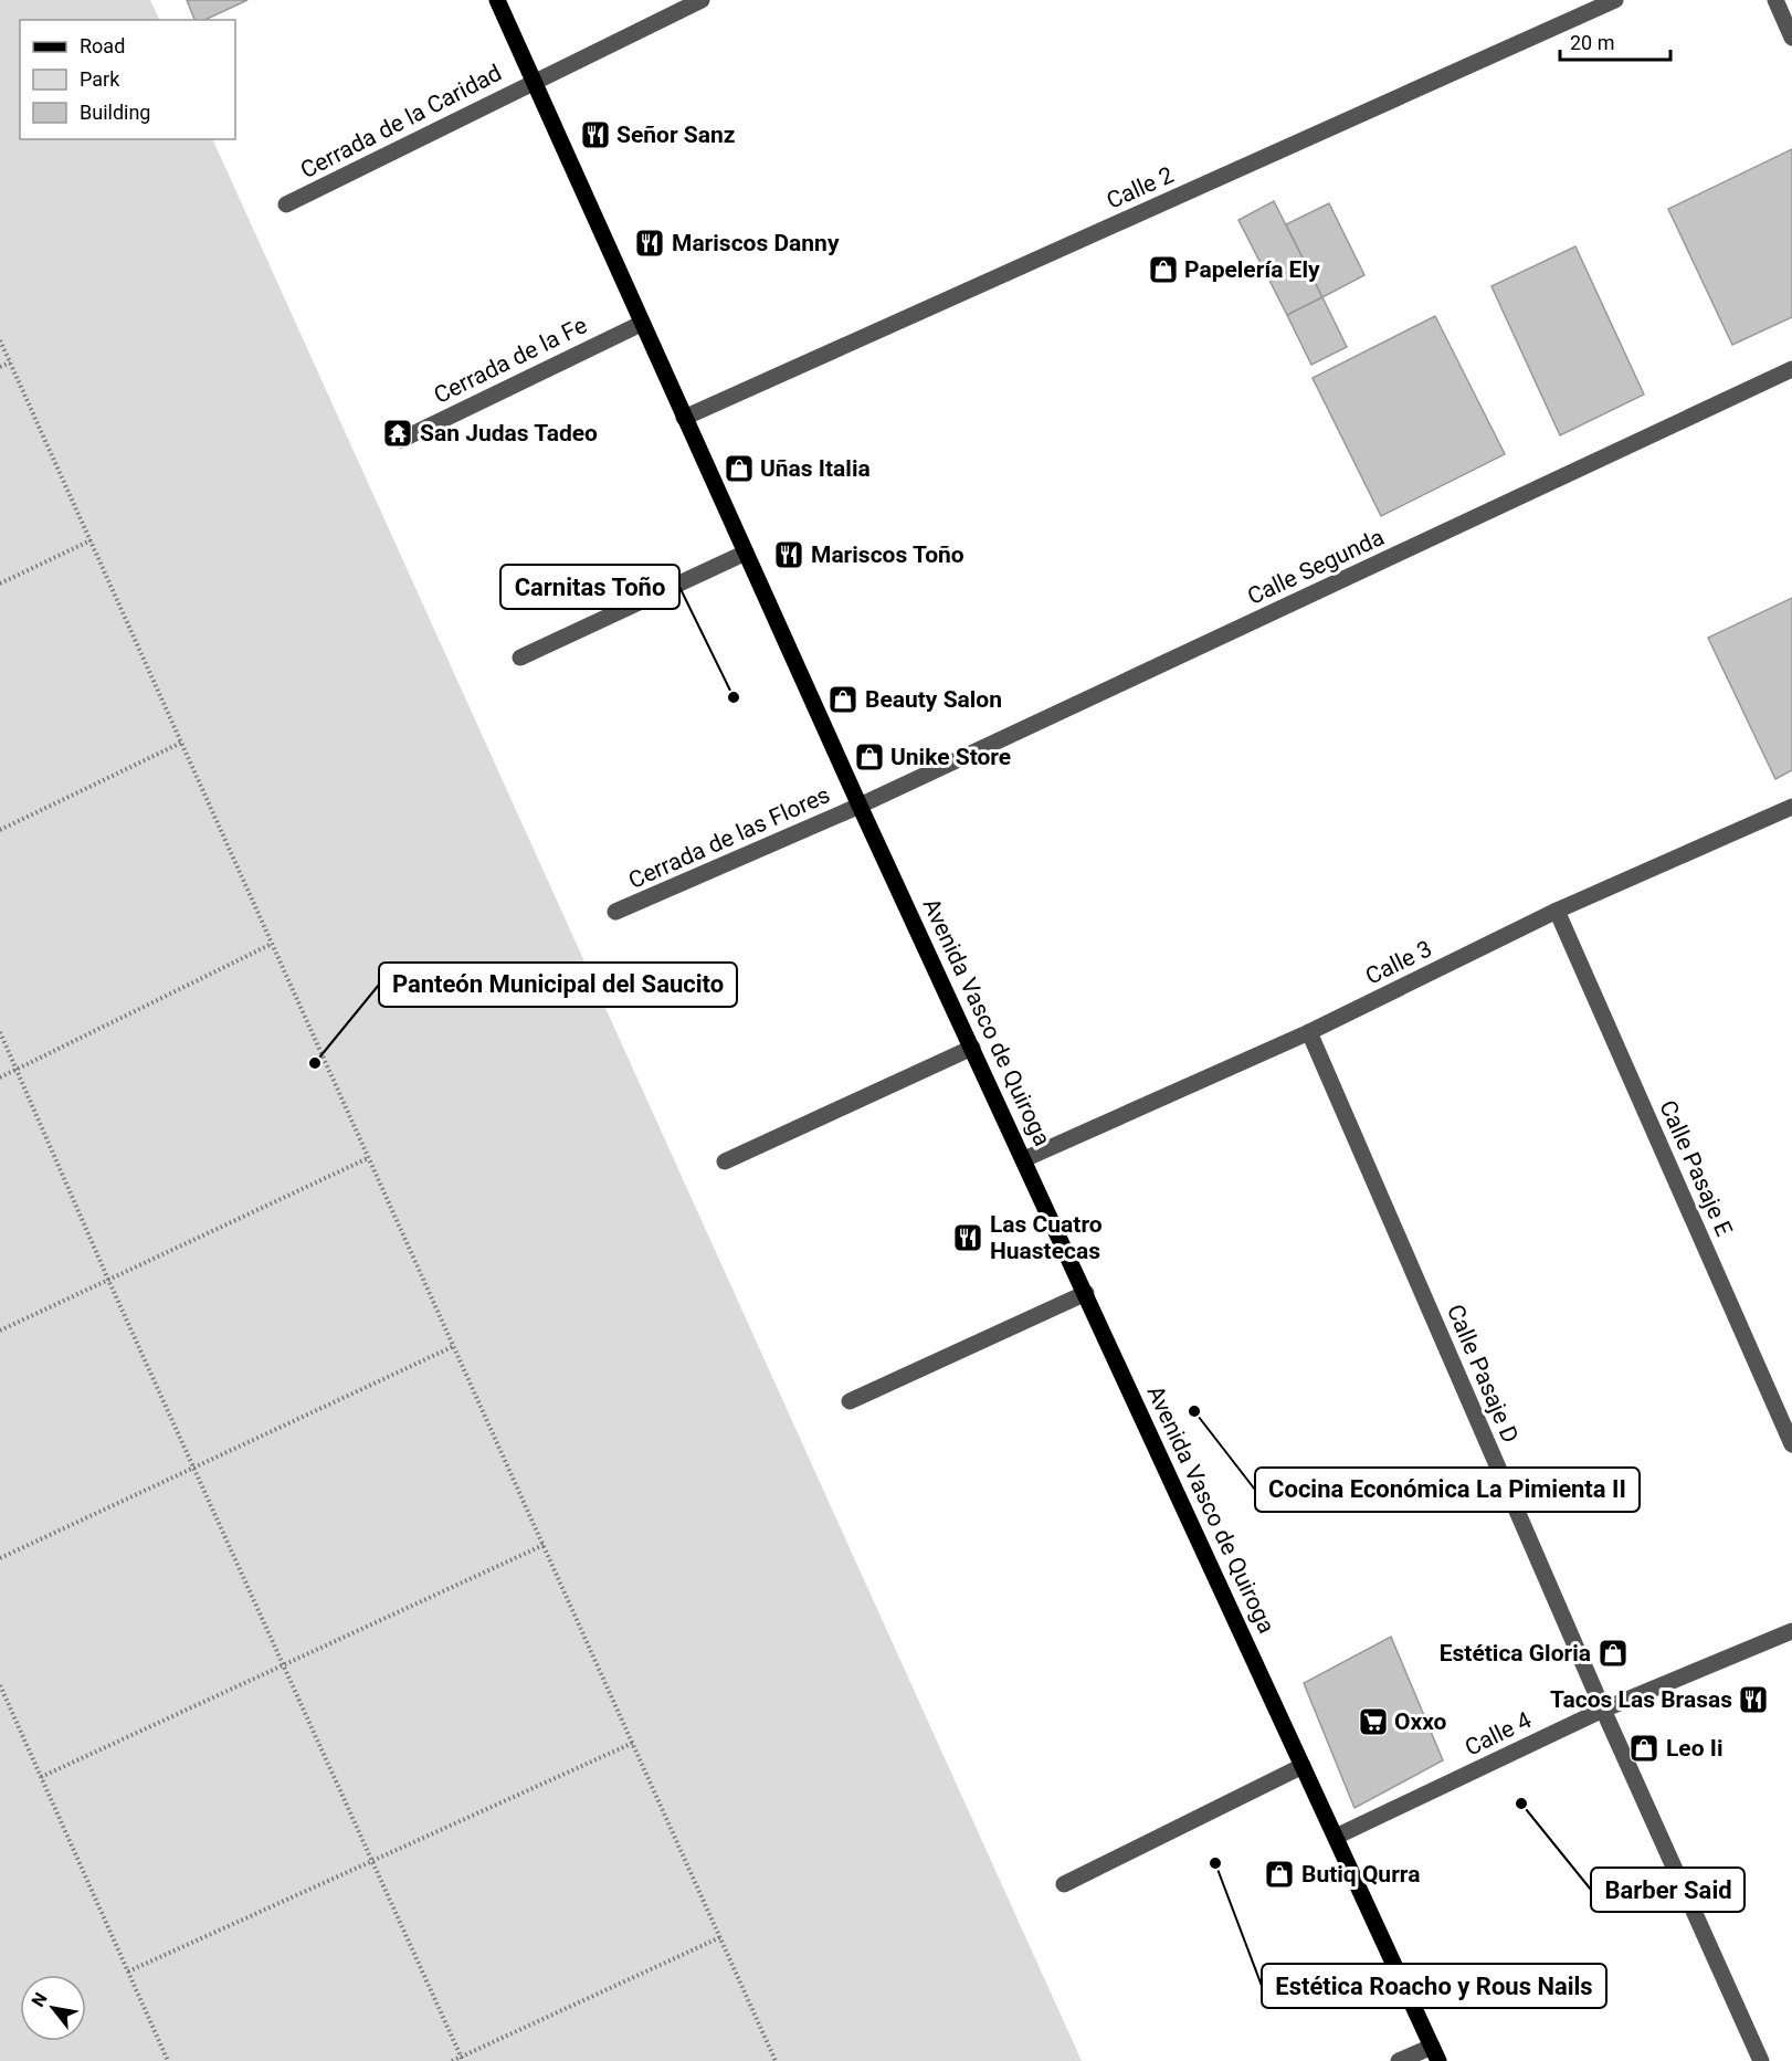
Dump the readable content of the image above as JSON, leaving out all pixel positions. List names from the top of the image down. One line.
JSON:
{"streets":{"main road":["Avenida Vasco de Quiroga"],"street":["Cerrada de la Caridad","Calle 2","Cerrada de la Fe","Calle Segunda","Cerrada de las Flores","Calle 3","Calle Pasaje E","Calle Pasaje D","Calle 4"]},"crossings":[["Cerrada de la Caridad","Avenida Vasco de Quiroga"],["Calle 2","Avenida Vasco de Quiroga"],["Cerrada de la Fe","Avenida Vasco de Quiroga"],["Calle Segunda","Cerrada de las Flores"],["Calle Segunda","Avenida Vasco de Quiroga"],["Cerrada de las Flores","Avenida Vasco de Quiroga"],["Calle 3","Avenida Vasco de Quiroga"],["Calle 3","Calle Pasaje E"],["Calle 3","Calle Pasaje D"],["Avenida Vasco de Quiroga","Calle 4"],["Calle Pasaje D","Calle 4"]],"places":{"restaurant":["Señor Sanz","Mariscos Danny","Mariscos Toño","Las Cuatro Huastecas","Tacos Las Brasas"],"shop":["Papelería Ely","Uñas Italia","Beauty Salon","Unike Store","Estética Gloria","Leo Ii","Butiq Qurra"],"temple":["San Judas Tadeo"],"other":["Carnitas Toño","Panteón Municipal del Saucito","Cocina Económica La Pimienta II","Barber Said","Estética Roacho y Rous Nails"],"supermarket":["Oxxo"]},"legend":["Road","Park","Building"],"scale_bar":"20 m","north":"top left"}
